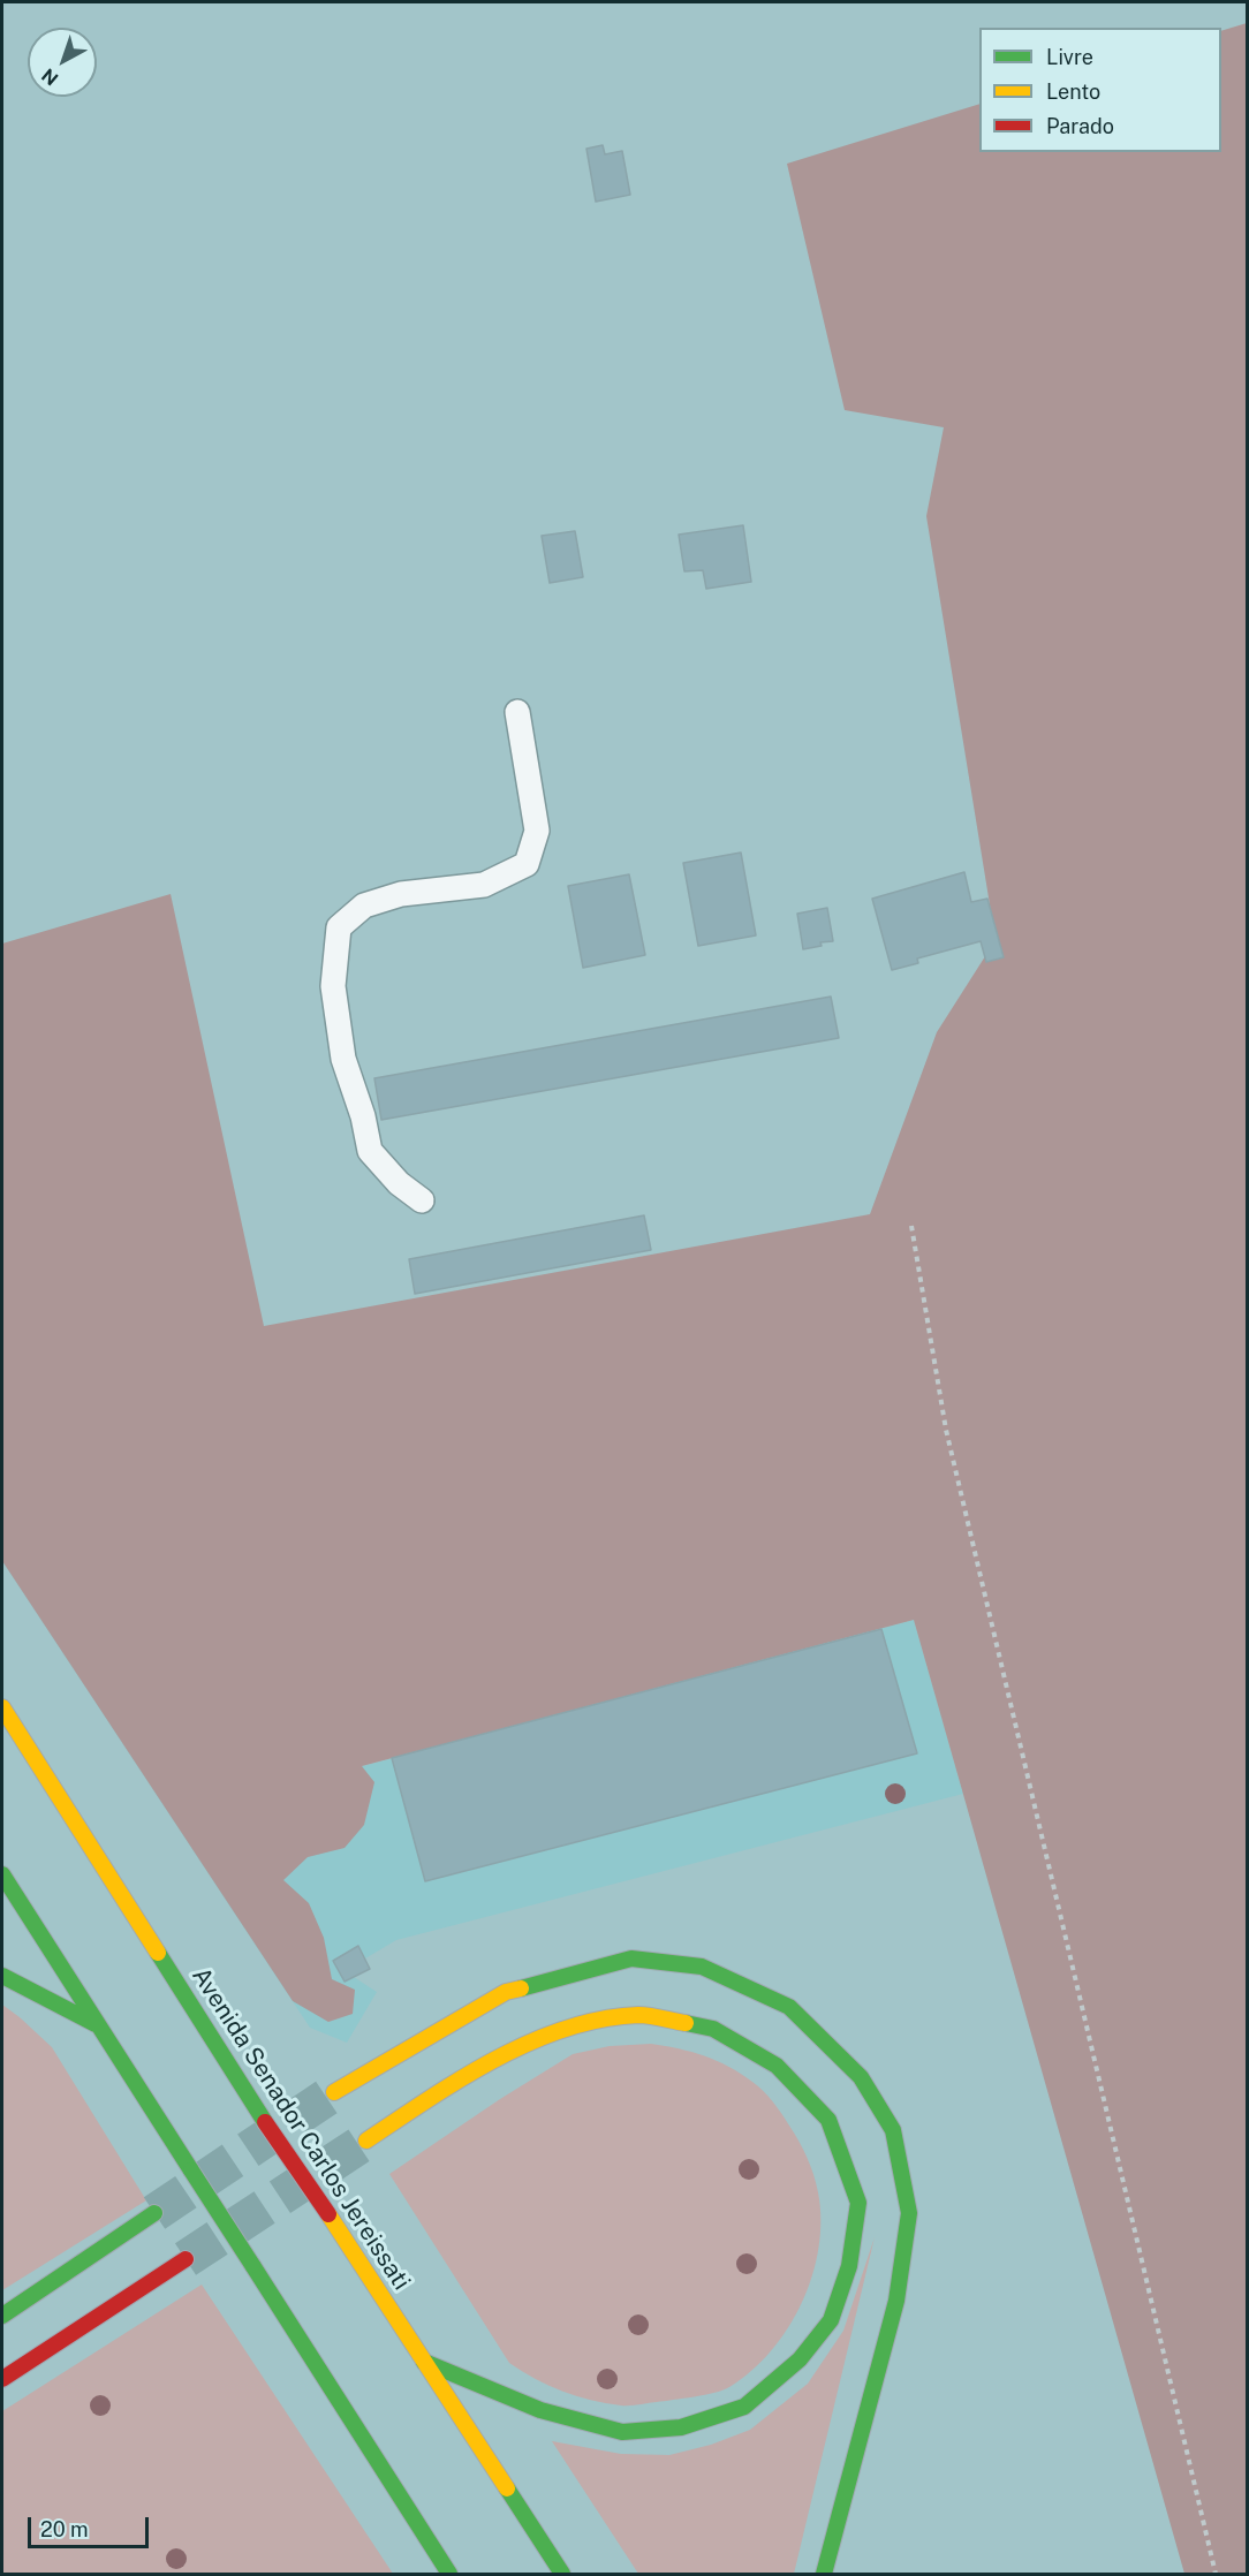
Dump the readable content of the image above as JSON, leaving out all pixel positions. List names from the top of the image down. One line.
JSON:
{"streets":{"main road":["Avenida Senador Carlos Jereissati"]},"legend":["Livre","Lento","Parado"],"scale_bar":"20 m","north":"bottom left"}
